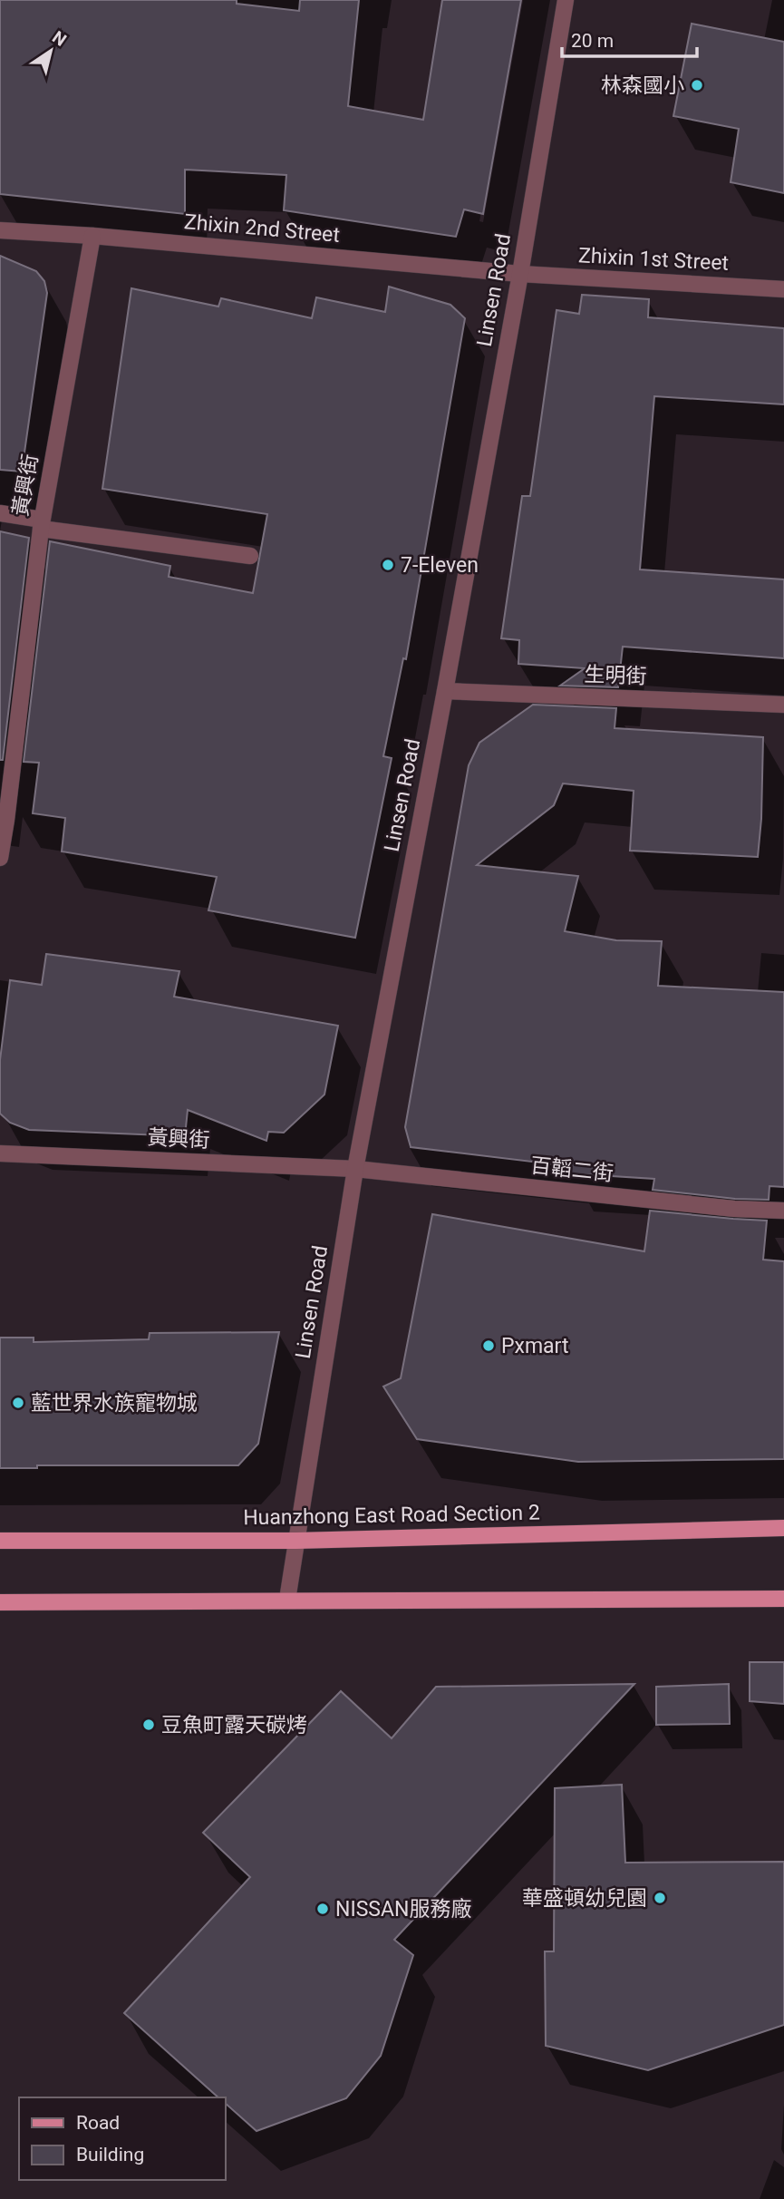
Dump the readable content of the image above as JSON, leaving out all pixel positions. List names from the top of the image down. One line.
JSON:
{"streets":{"main road":["Huanzhong East Road Section 2"],"street":["Zhixin 2nd Street","Zhixin 1st Street","Linsen Road","黃興街","生明街","百韜二街"]},"crossings":[["Zhixin 2nd Street","Zhixin 1st Street"],["Zhixin 2nd Street","Linsen Road"],["Zhixin 2nd Street","黃興街"],["Zhixin 1st Street","Linsen Road"],["Linsen Road","黃興街"],["Linsen Road","生明街"],["Linsen Road","百韜二街"],["Linsen Road","Huanzhong East Road Section 2"],["黃興街","百韜二街"]],"places":["林森國小","7-Eleven","Pxmart","藍世界水族寵物城","豆魚町露天碳烤","華盛頓幼兒園","NISSAN服務廠"],"legend":["Road","Building"],"scale_bar":"20 m","north":"top right"}
